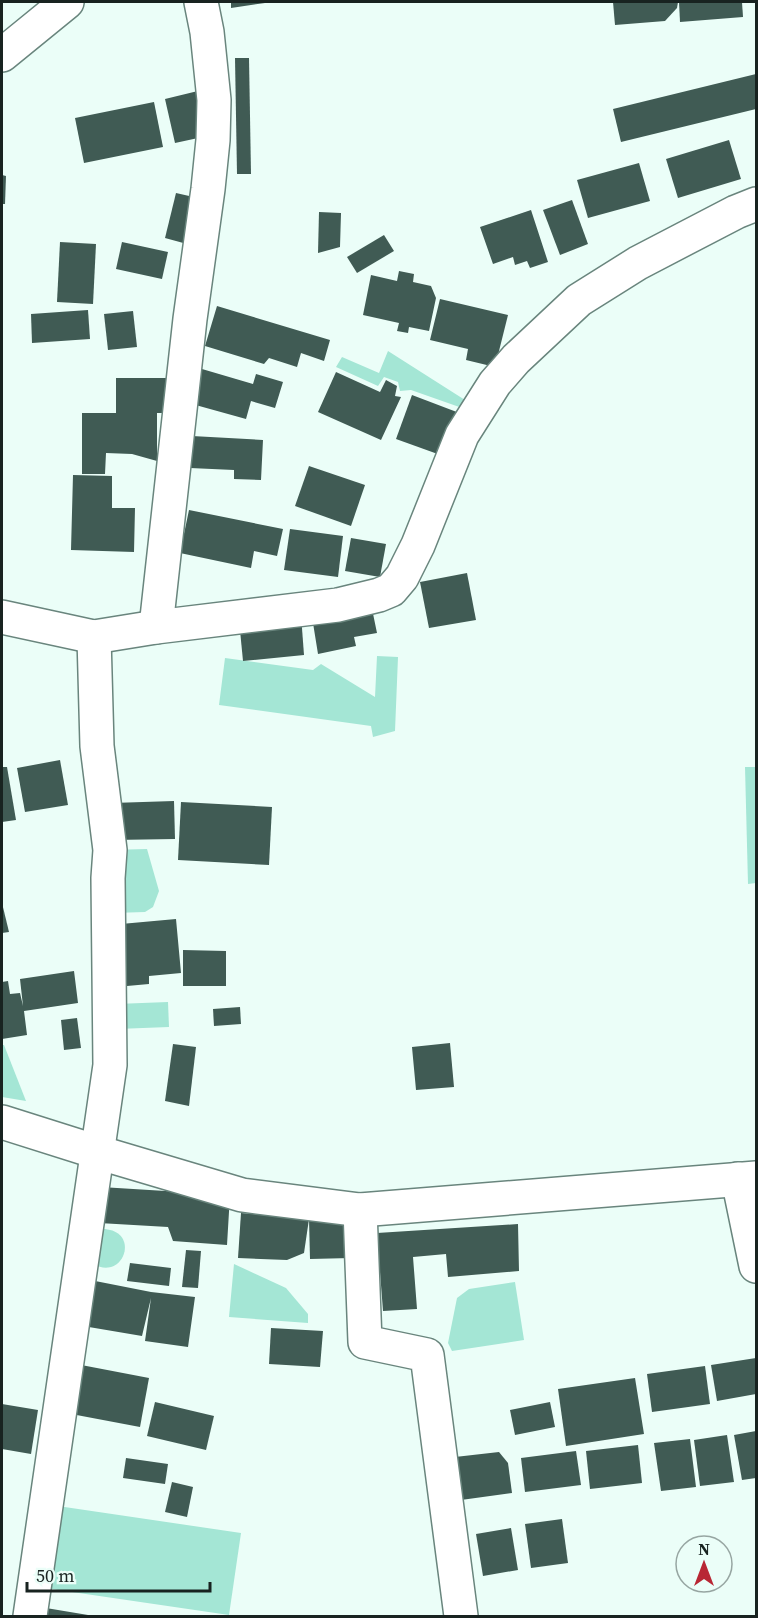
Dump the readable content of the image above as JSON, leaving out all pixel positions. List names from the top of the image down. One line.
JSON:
{"scale_bar":"50 m","north":"top"}
